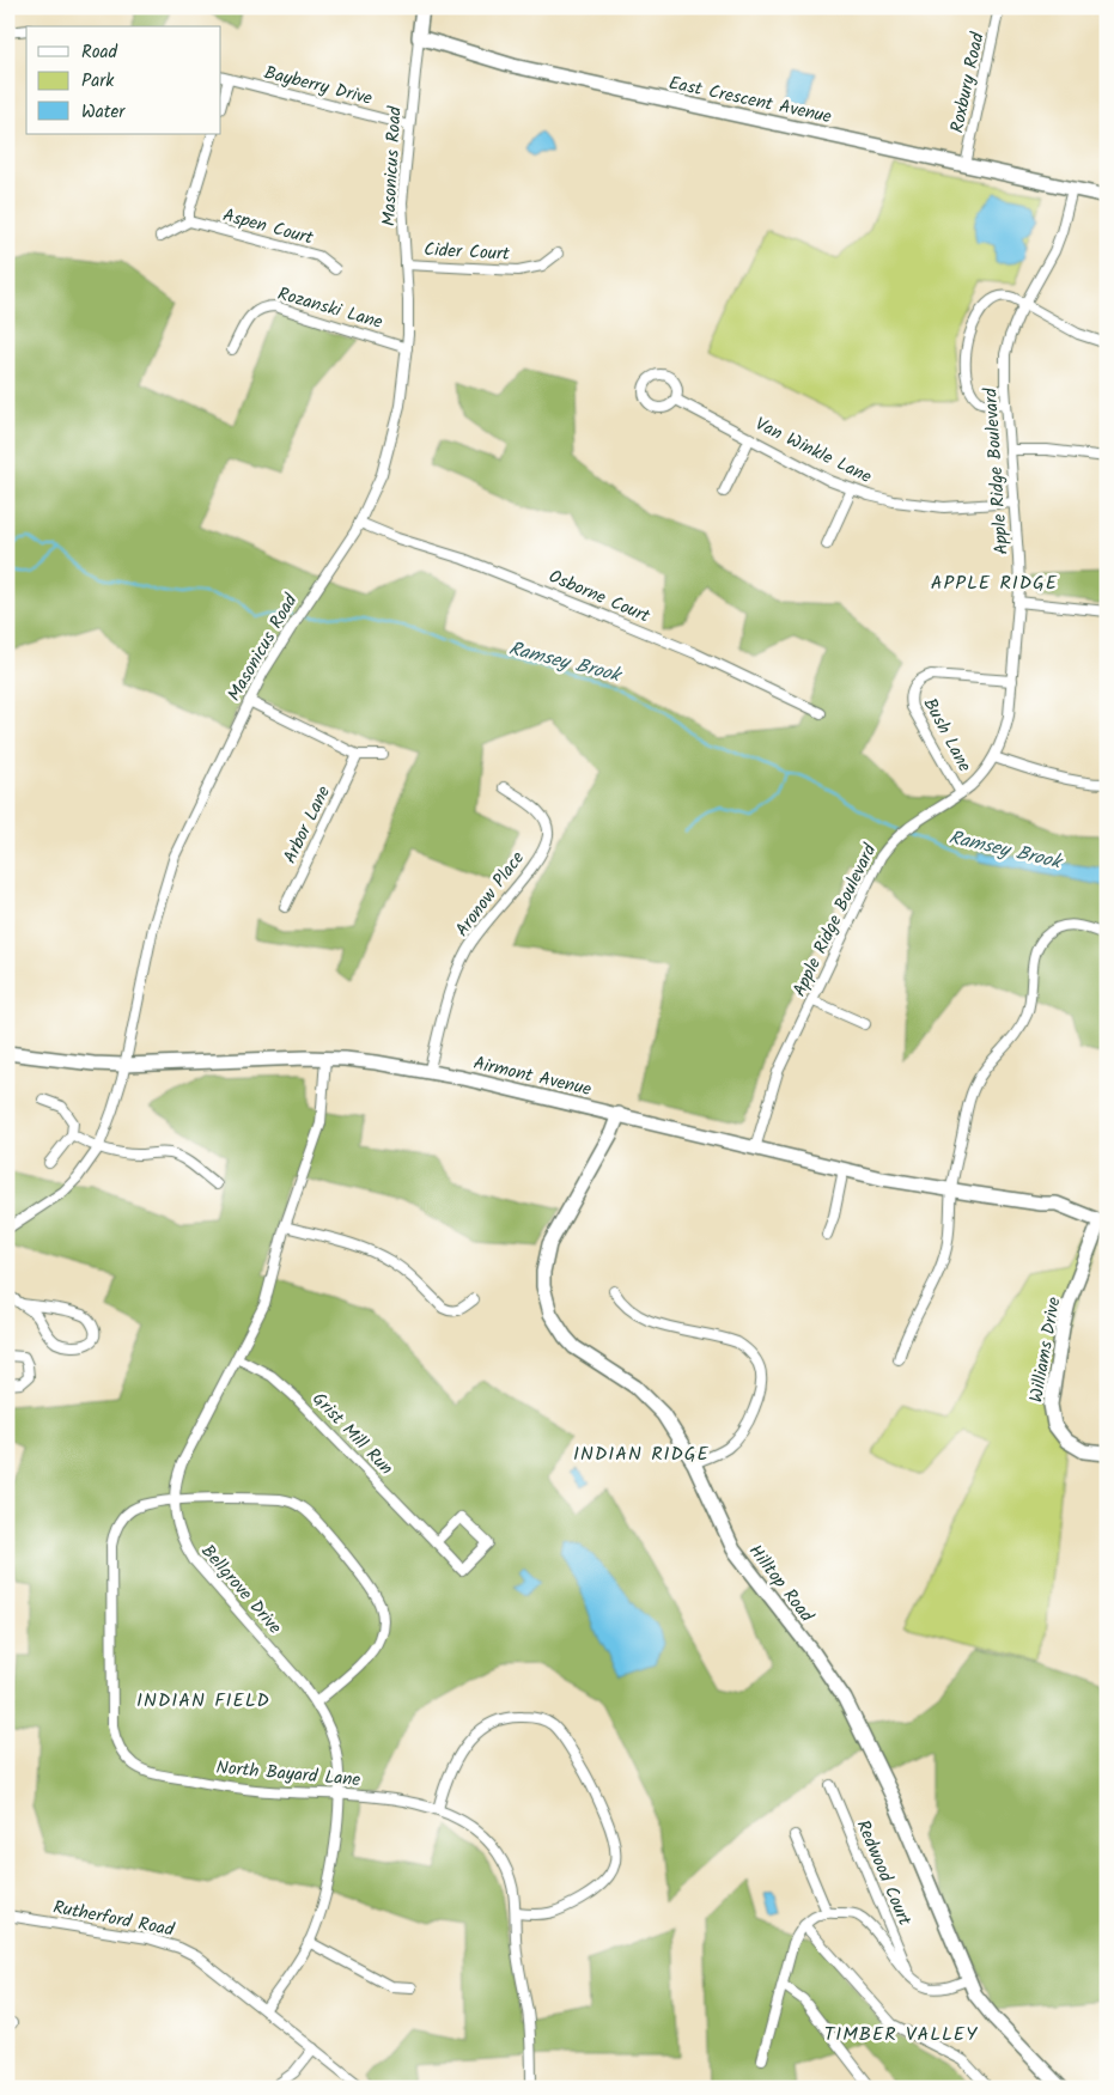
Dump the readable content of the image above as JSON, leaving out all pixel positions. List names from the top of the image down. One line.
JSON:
{"streets":{"street":["Roxbury Road","Bayberry Drive","East Crescent Avenue","Masonicus Road","Aspen Court","Cider Court","Rozanski Lane","Van Winkle Lane","Apple Ridge Boulevard","Osborne Court","Bush Lane","Arbor Lane","Aronow Place","Airmont Avenue","Williams Drive","Grist Mill Run","Hilltop Road","Bellgrove Drive","North Bayard Lane","Redwood Court","Rutherford Road"]},"crossings":[["Roxbury Road","East Crescent Avenue"],["Bayberry Drive","Masonicus Road"],["East Crescent Avenue","Masonicus Road"],["East Crescent Avenue","Apple Ridge Boulevard"],["Masonicus Road","Cider Court"],["Masonicus Road","Rozanski Lane"],["Masonicus Road","Osborne Court"],["Masonicus Road","Airmont Avenue"],["Van Winkle Lane","Apple Ridge Boulevard"],["Apple Ridge Boulevard","Bush Lane"],["Apple Ridge Boulevard","Airmont Avenue"],["Aronow Place","Airmont Avenue"],["Airmont Avenue","Williams Drive"],["Airmont Avenue","Hilltop Road"],["Airmont Avenue","Bellgrove Drive"],["Grist Mill Run","Bellgrove Drive"],["Bellgrove Drive","North Bayard Lane"],["Bellgrove Drive","Rutherford Road"]],"districts":["APPLE RIDGE","INDIAN RIDGE","INDIAN FIELD","TIMBER VALLEY"],"water":["Ramsey Brook"],"legend":["Road","Park","Water"]}
